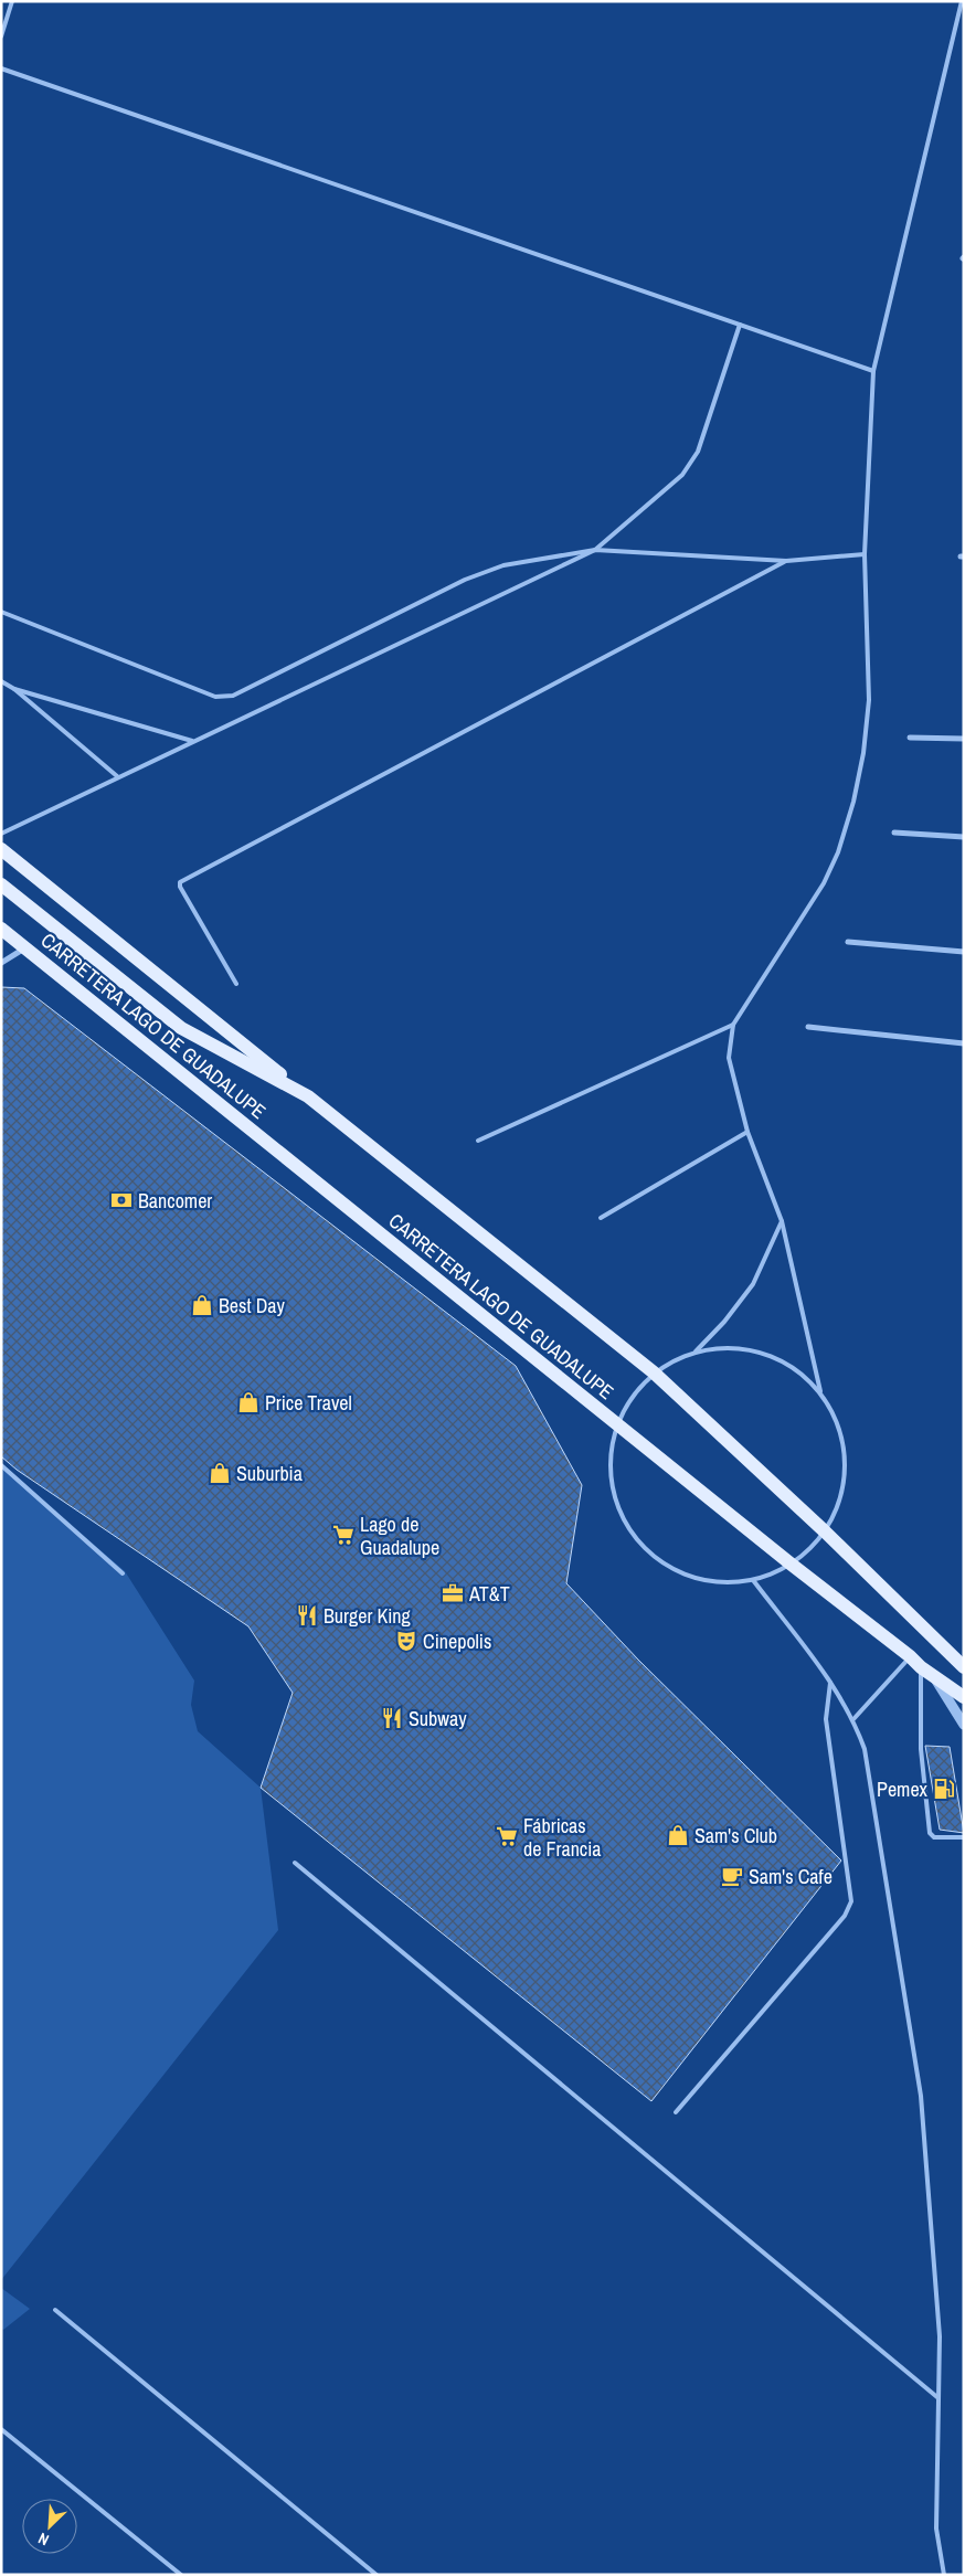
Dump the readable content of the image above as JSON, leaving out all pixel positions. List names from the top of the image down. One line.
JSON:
{"streets":{"main road":["CARRETERA LAGO DE GUADALUPE"]},"places":{"bank":["Bancomer"],"shop":["Best Day","Price Travel","Suburbia","Sam's Club"],"supermarket":["Lago de Guadalupe","Fábricas de Francia"],"office":["AT&T"],"restaurant":["Burger King","Subway"],"theatre":["Cinepolis"],"fuel station":["Pemex"],"cafe":["Sam's Cafe"]},"north":"bottom left"}
